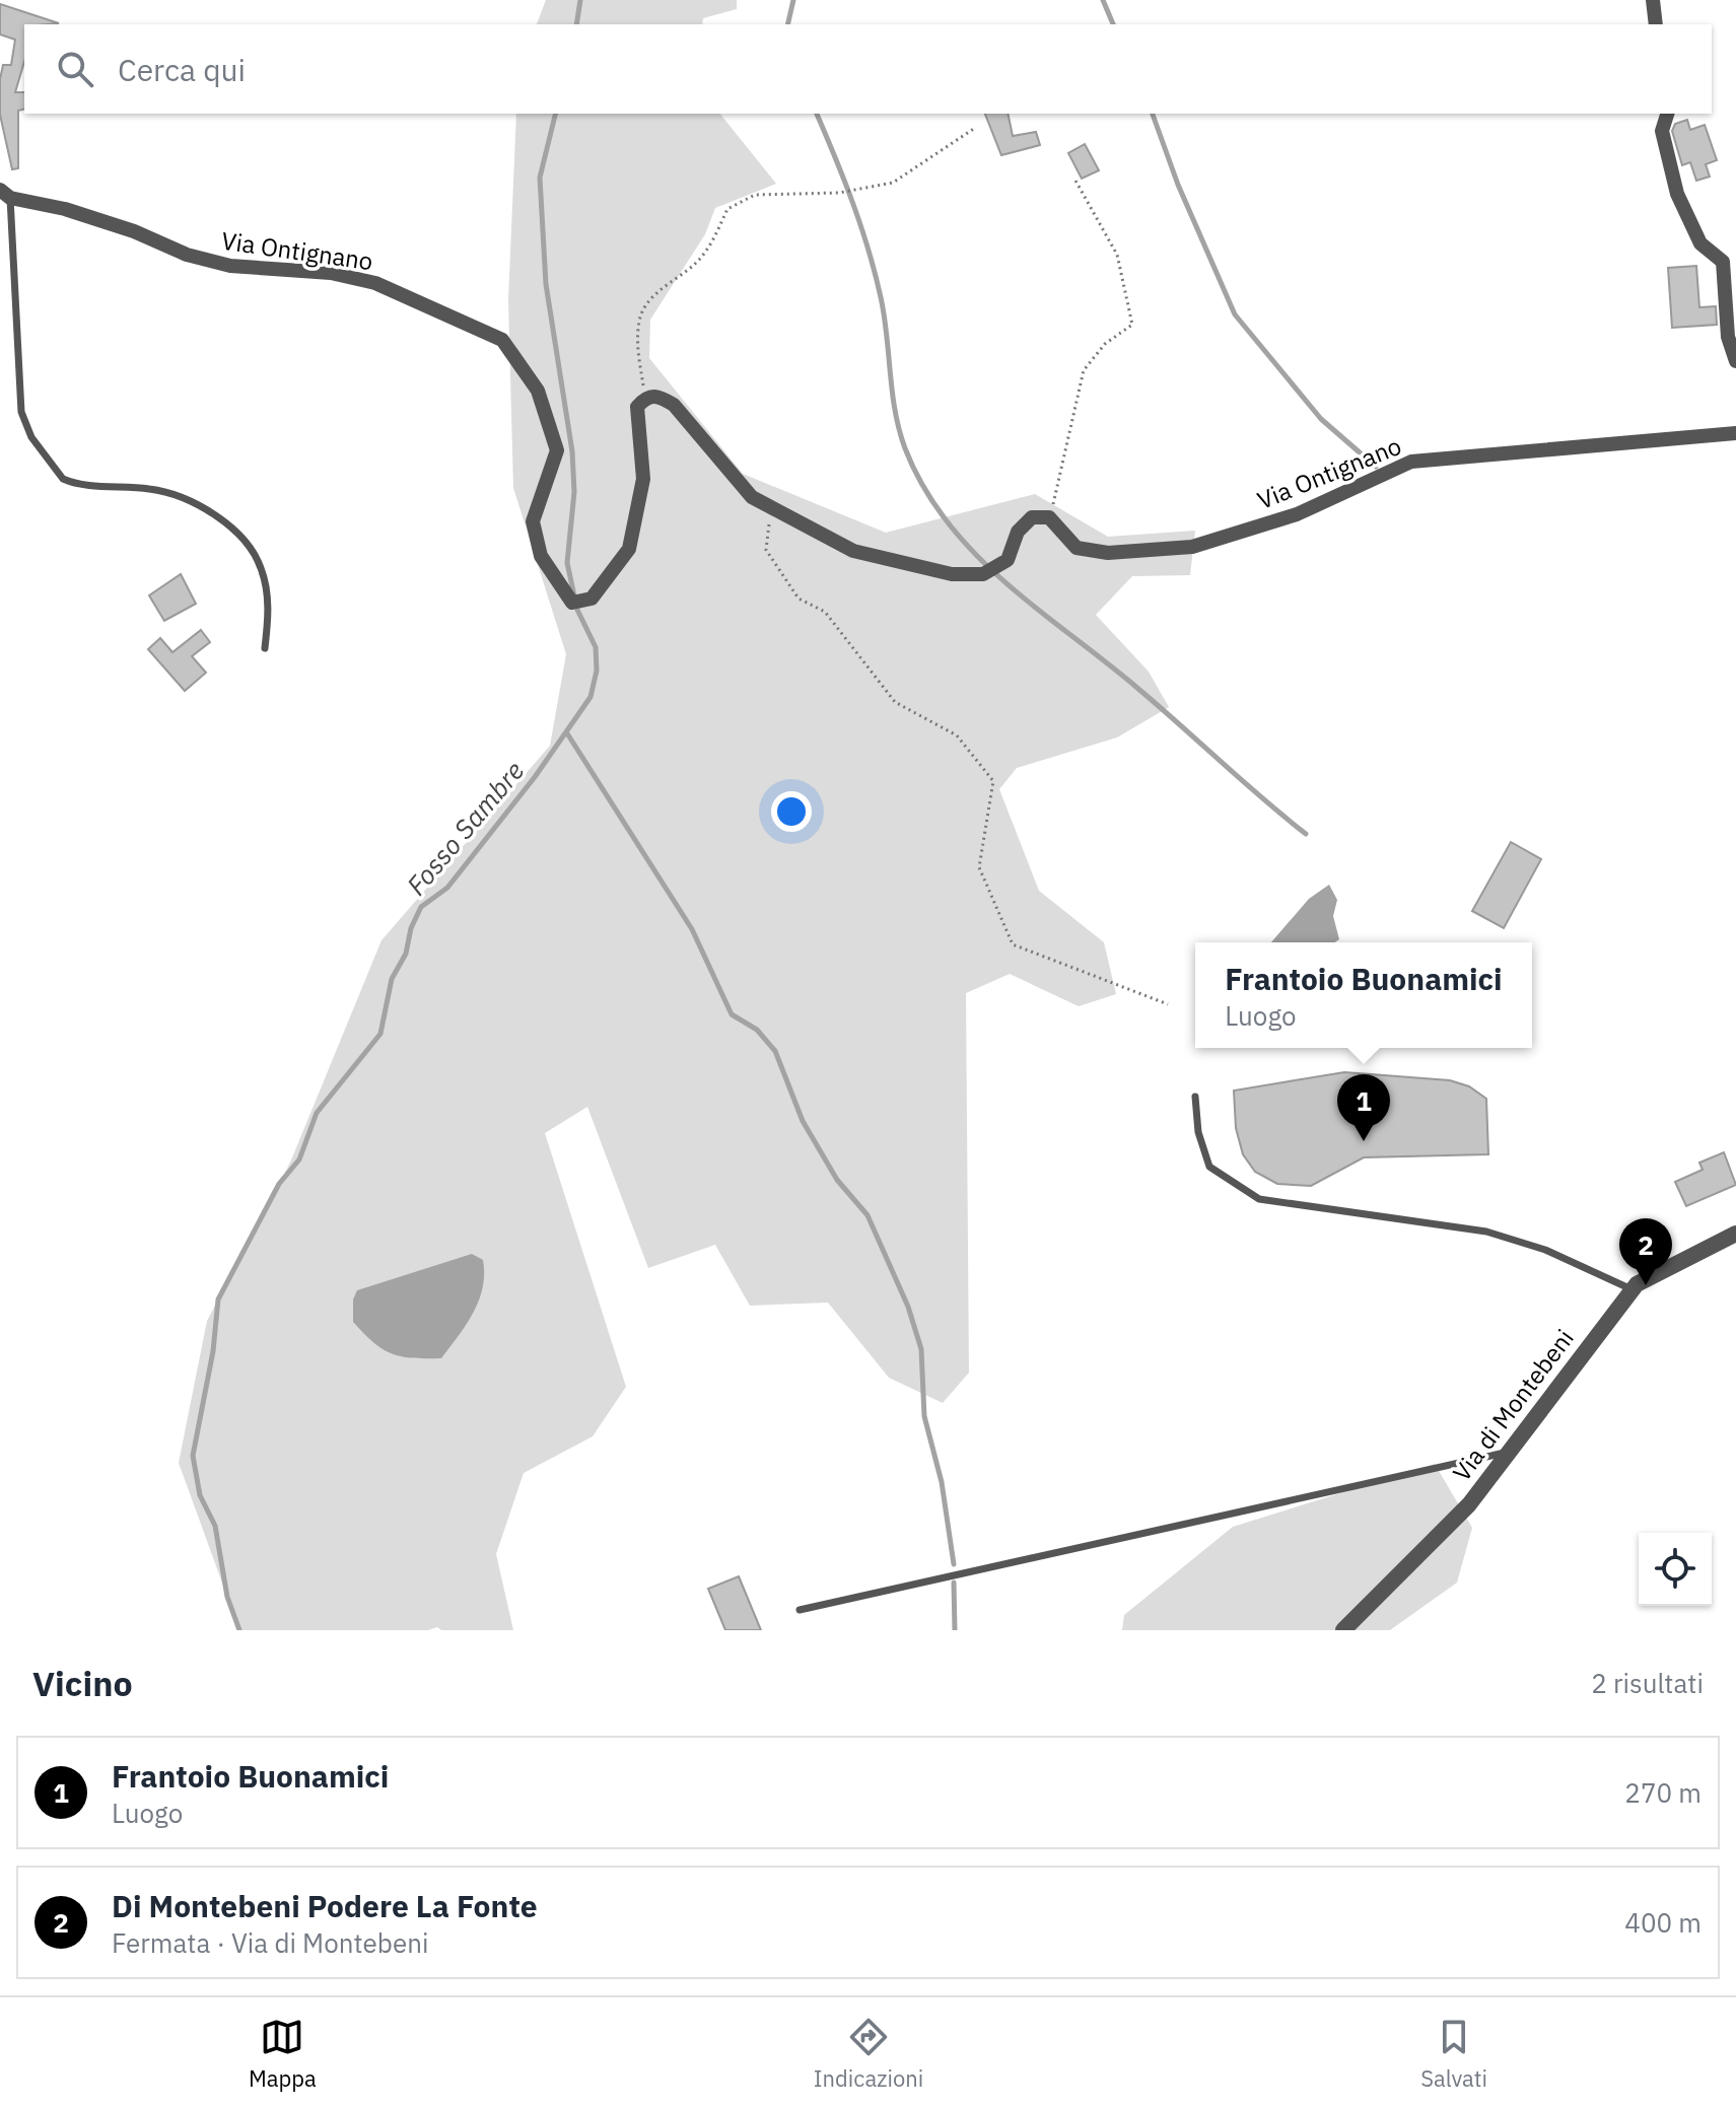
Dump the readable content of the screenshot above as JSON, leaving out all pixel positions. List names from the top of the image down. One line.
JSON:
{"streets":{"street":["Via Ontignano","Via di Montebeni"]},"water":["Fosso Sambre"],"page":{"search":"Cerca qui","popup":["Frantoio Buonamici","Luogo"],"pins":["1","2"],"heading":["Vicino","2 risultati"],"list":[{"mark":"1","name":"Frantoio Buonamici","note":"Luogo","value":"270 m"},{"mark":"2","name":"Di Montebeni Podere La Fonte","note":"Fermata · Via di Montebeni","value":"400 m"}],"nav":["Mappa","Indicazioni","Salvati"]}}
